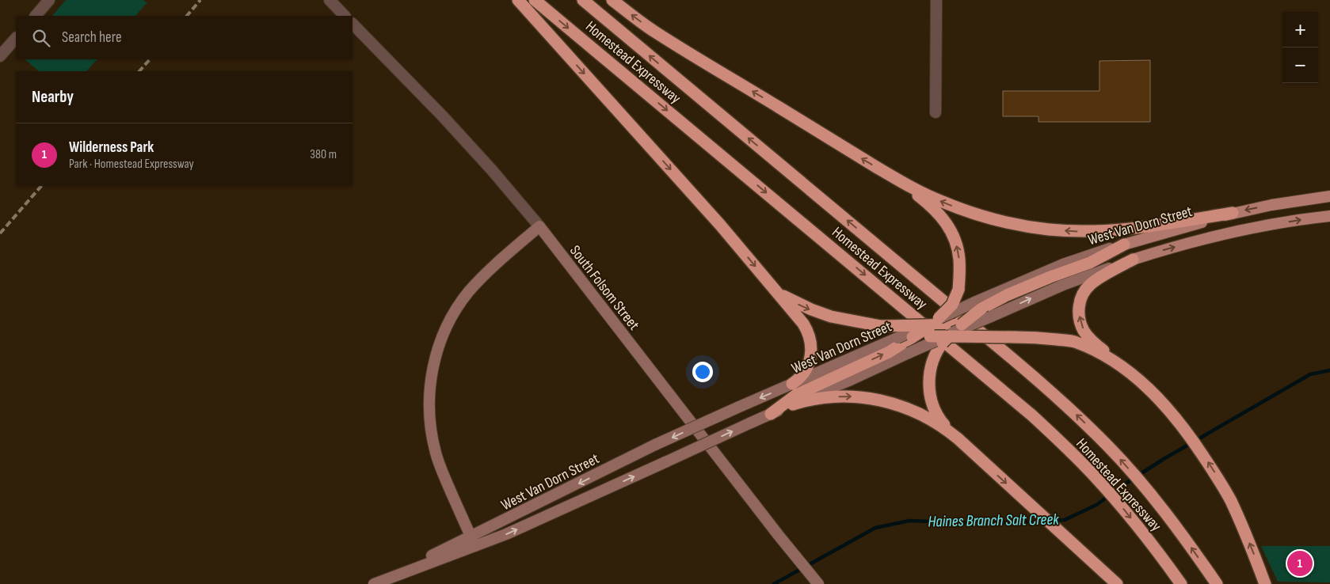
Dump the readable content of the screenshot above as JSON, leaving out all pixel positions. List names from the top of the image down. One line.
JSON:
{"streets":{"highway":["Homestead Expressway"],"main road":["West Van Dorn Street","South Folsom Street"]},"water":["Haines Branch Salt Creek"],"page":{"map_buttons":["+","−"],"search":"Search here","heading":"Nearby","list":[{"mark":"1","name":"Wilderness Park","note":"Park · Homestead Expressway","value":"380 m"}],"pins":"1"}}
